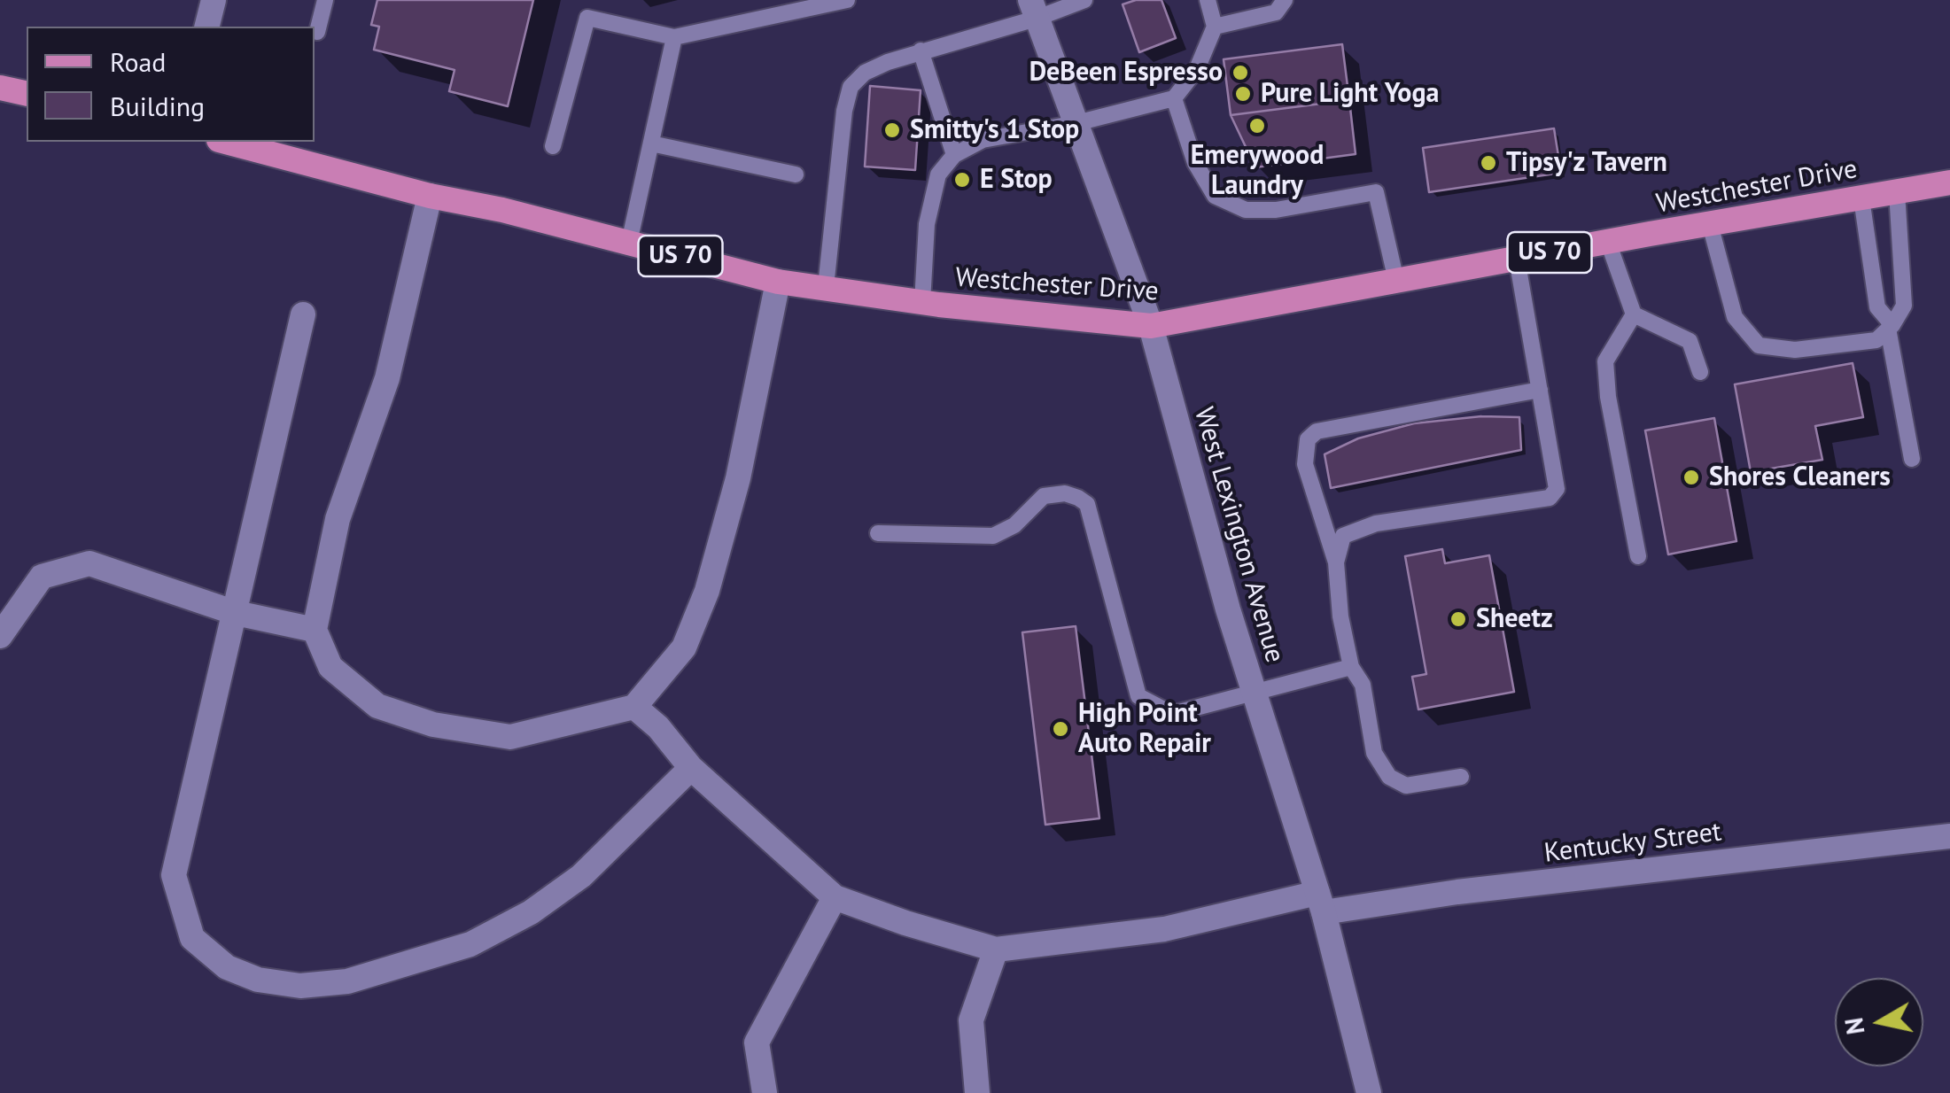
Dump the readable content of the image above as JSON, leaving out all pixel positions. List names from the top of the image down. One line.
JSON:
{"streets":{"main road":["Westchester Drive","US 70"],"street":["West Lexington Avenue","Kentucky Street"]},"crossings":[["Westchester Drive","West Lexington Avenue"],["West Lexington Avenue","Kentucky Street"]],"places":["DeBeen Espresso","Pure Light Yoga","Emerywood Laundry","Smitty's 1 Stop","Tipsy'z Tavern","E Stop","Shores Cleaners","Sheetz","High Point Auto Repair"],"legend":["Road","Building"],"north":"left"}
